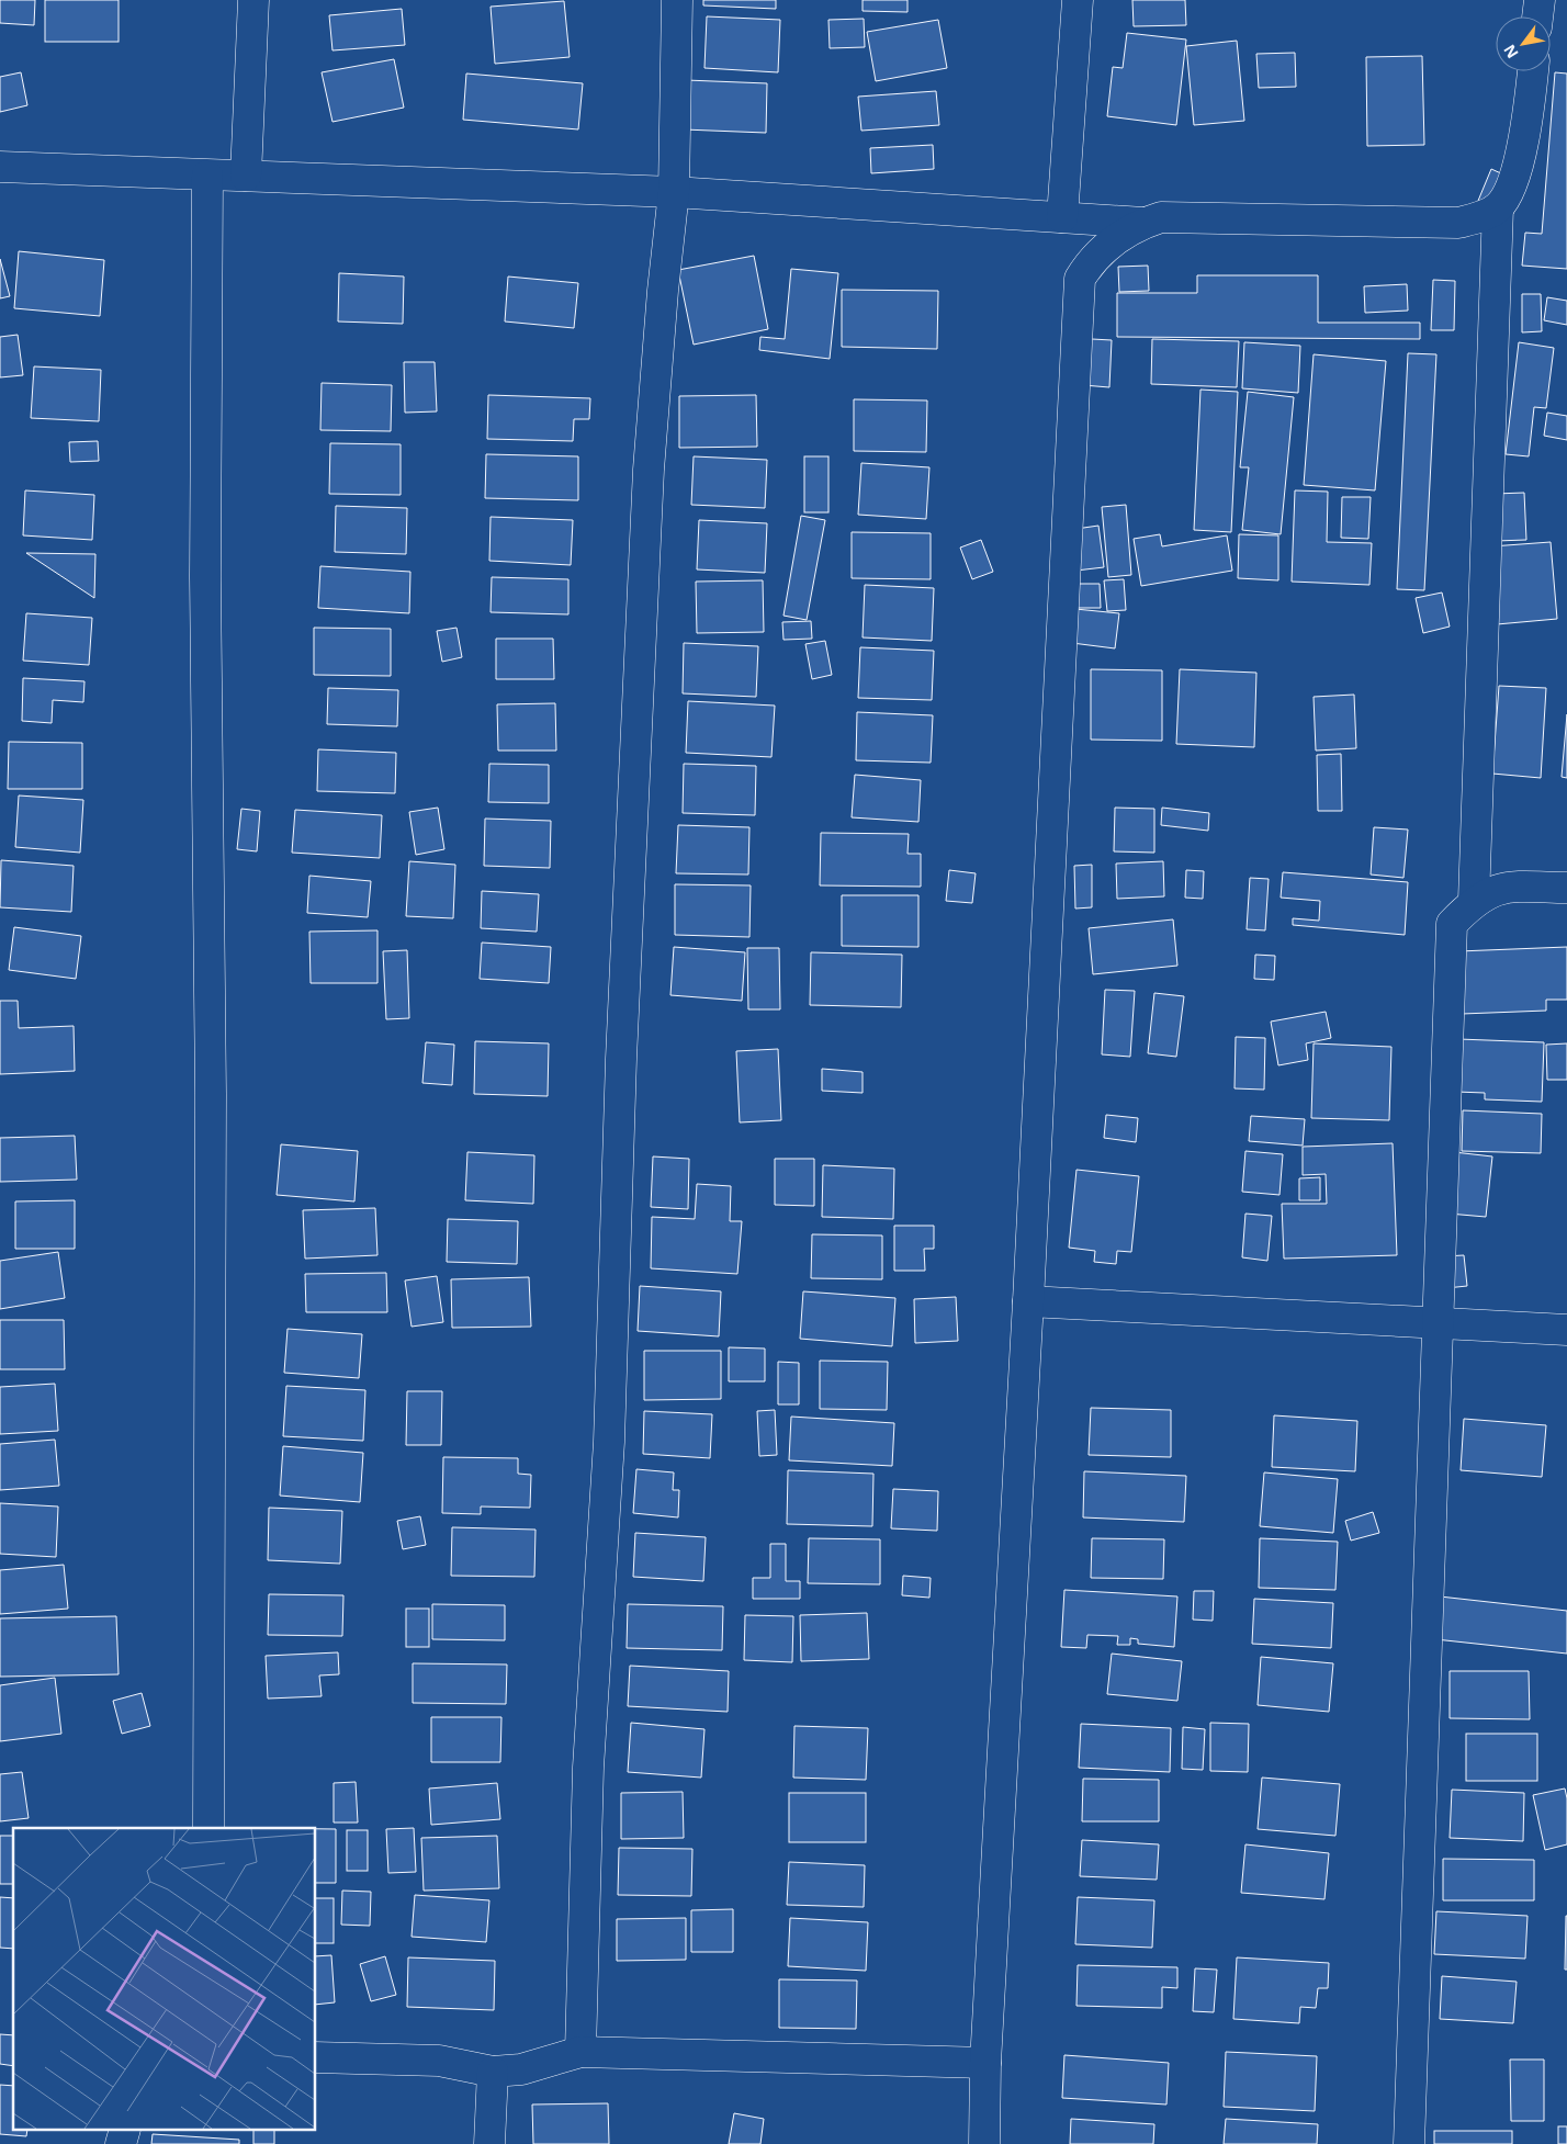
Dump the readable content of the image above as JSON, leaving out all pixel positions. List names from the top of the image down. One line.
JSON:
{"north":"bottom left"}
